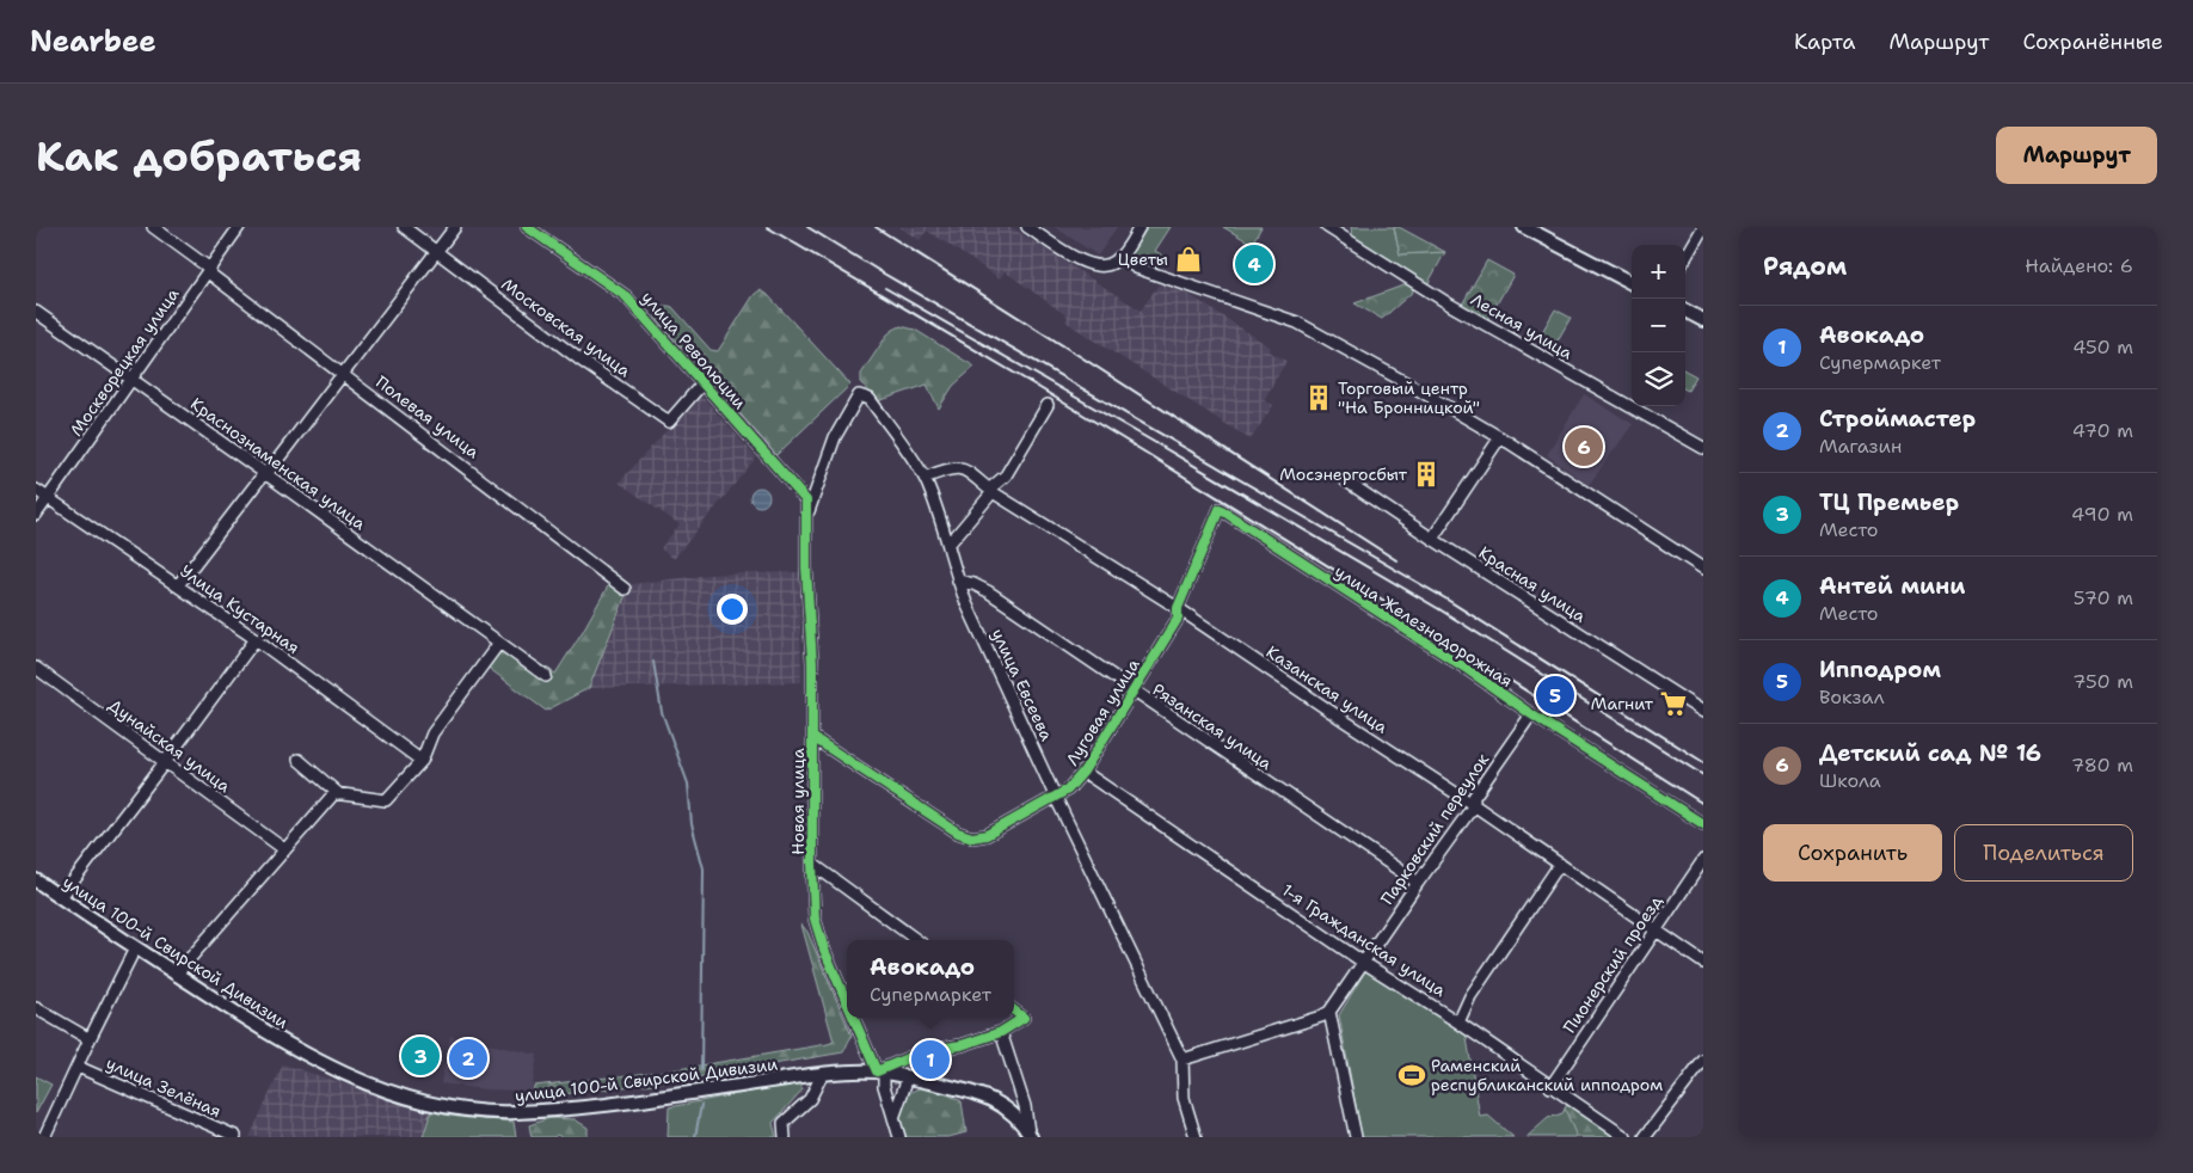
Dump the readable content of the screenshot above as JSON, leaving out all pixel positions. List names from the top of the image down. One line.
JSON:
{"streets":{"main road":["улица 100-й Свирской Дивизии"],"street":["Лесная улица","Московская улица","улица Революции","Москворецкая улица","Полевая улица","Краснознаменская улица","Красная улица","Улица Кустарная","улица Железнодорожная","улица Евсеева","Казанская улица","Луговая улица","Рязанская улица","Дунайская улица","Новая улица","Парковский переулок","1-я Гражданская улица","Пионерский проезд","улица Зелёная"]},"crossings":[["Московская улица","улица Революции"],["улица Революции","улица Евсеева"],["улица Революции","Новая улица"],["Москворецкая улица","Полевая улица"],["Москворецкая улица","Краснознаменская улица"],["Москворецкая улица","Улица Кустарная"],["улица Железнодорожная","Луговая улица"],["улица Железнодорожная","Парковский переулок"],["улица Евсеева","Казанская улица"],["улица Евсеева","Луговая улица"],["улица Евсеева","Рязанская улица"],["улица Евсеева","Новая улица"],["Казанская улица","Луговая улица"],["Казанская улица","Парковский переулок"],["Казанская улица","Пионерский проезд"],["Луговая улица","Рязанская улица"],["Луговая улица","Новая улица"],["Луговая улица","1-я Гражданская улица"],["Рязанская улица","Парковский переулок"],["Новая улица","улица 100-й Свирской Дивизии"],["Парковский переулок","1-я Гражданская улица"],["1-я Гражданская улица","Пионерский проезд"]],"places":{"shop":["Цветы"],"building":["Торговый центр \"На Бронницкой\"","Мосэнергосбыт"],"supermarket":["Магнит"],"sports":["Раменский республиканский ипподром"]},"page":{"header":"Nearbee","nav":["Карта","Маршрут","Сохранённые"],"buttons":["Маршрут",["Сохранить","Поделиться"]],"title":"Как добраться","heading":["Рядом","Найдено: 6"],"pins":["4","6","5","3","2","1"],"map_buttons":["+","−"],"list":[{"mark":"1","name":"Авокадо","note":"Супермаркет","value":"450 m"},{"mark":"2","name":"Строймастер","note":"Магазин","value":"470 m"},{"mark":"3","name":"ТЦ Премьер","note":"Место","value":"490 m"},{"mark":"4","name":"Антей мини","note":"Место","value":"570 m"},{"mark":"5","name":"Ипподром","note":"Вокзал","value":"750 m"},{"mark":"6","name":"Детский сад № 16","note":"Школа","value":"780 m"}],"popup":["Авокадо","Супермаркет"]}}
